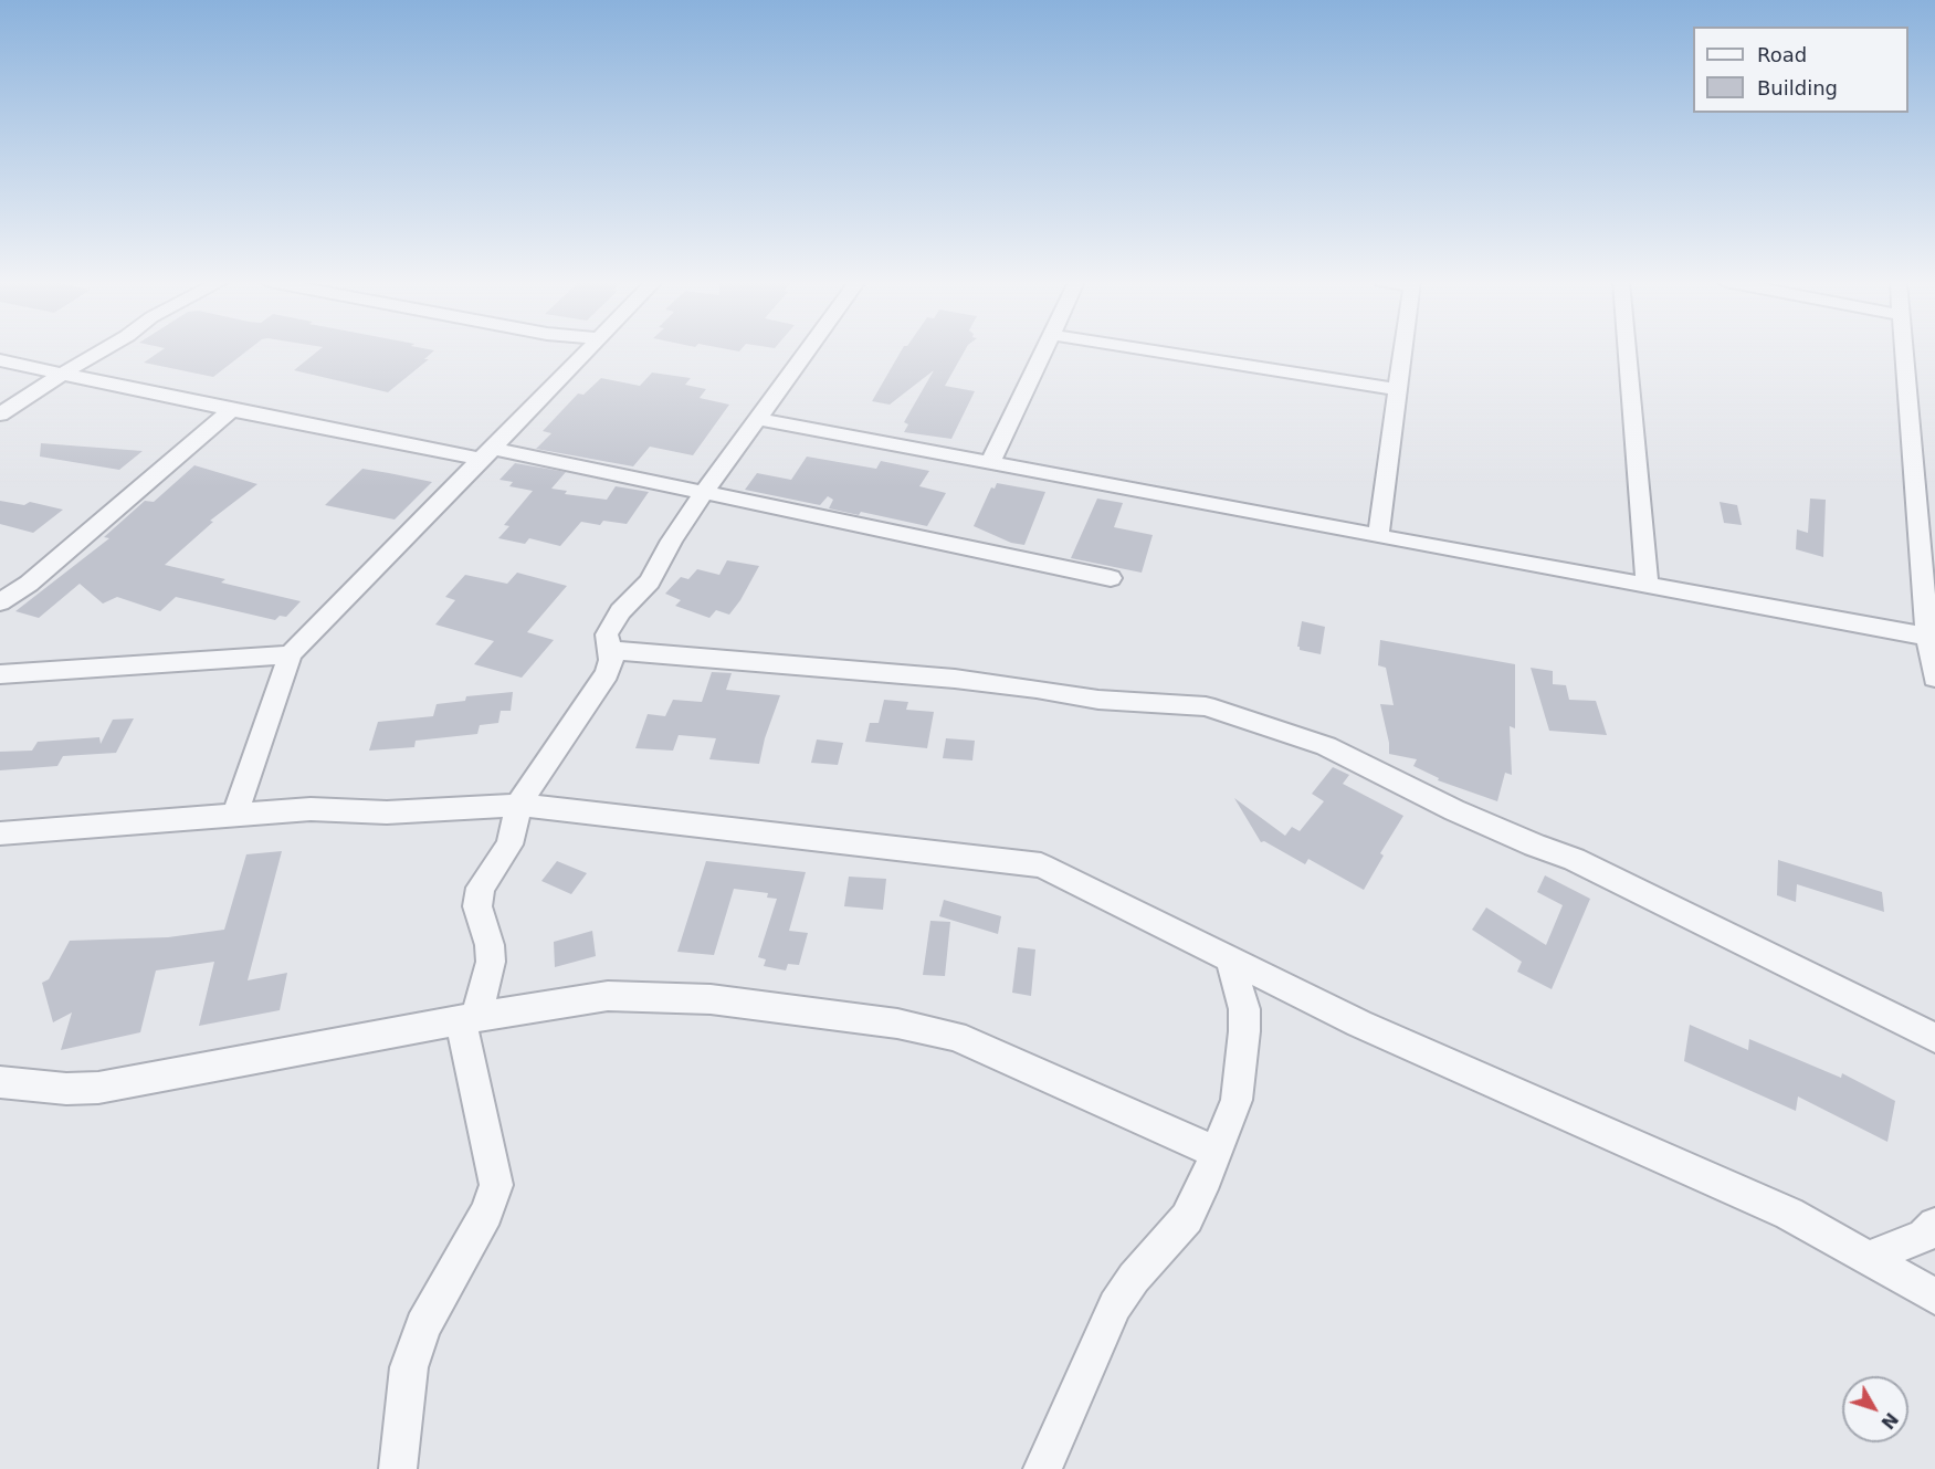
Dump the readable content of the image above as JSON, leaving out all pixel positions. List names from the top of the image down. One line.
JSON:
{"legend":["Road","Building"],"north":"bottom right"}
